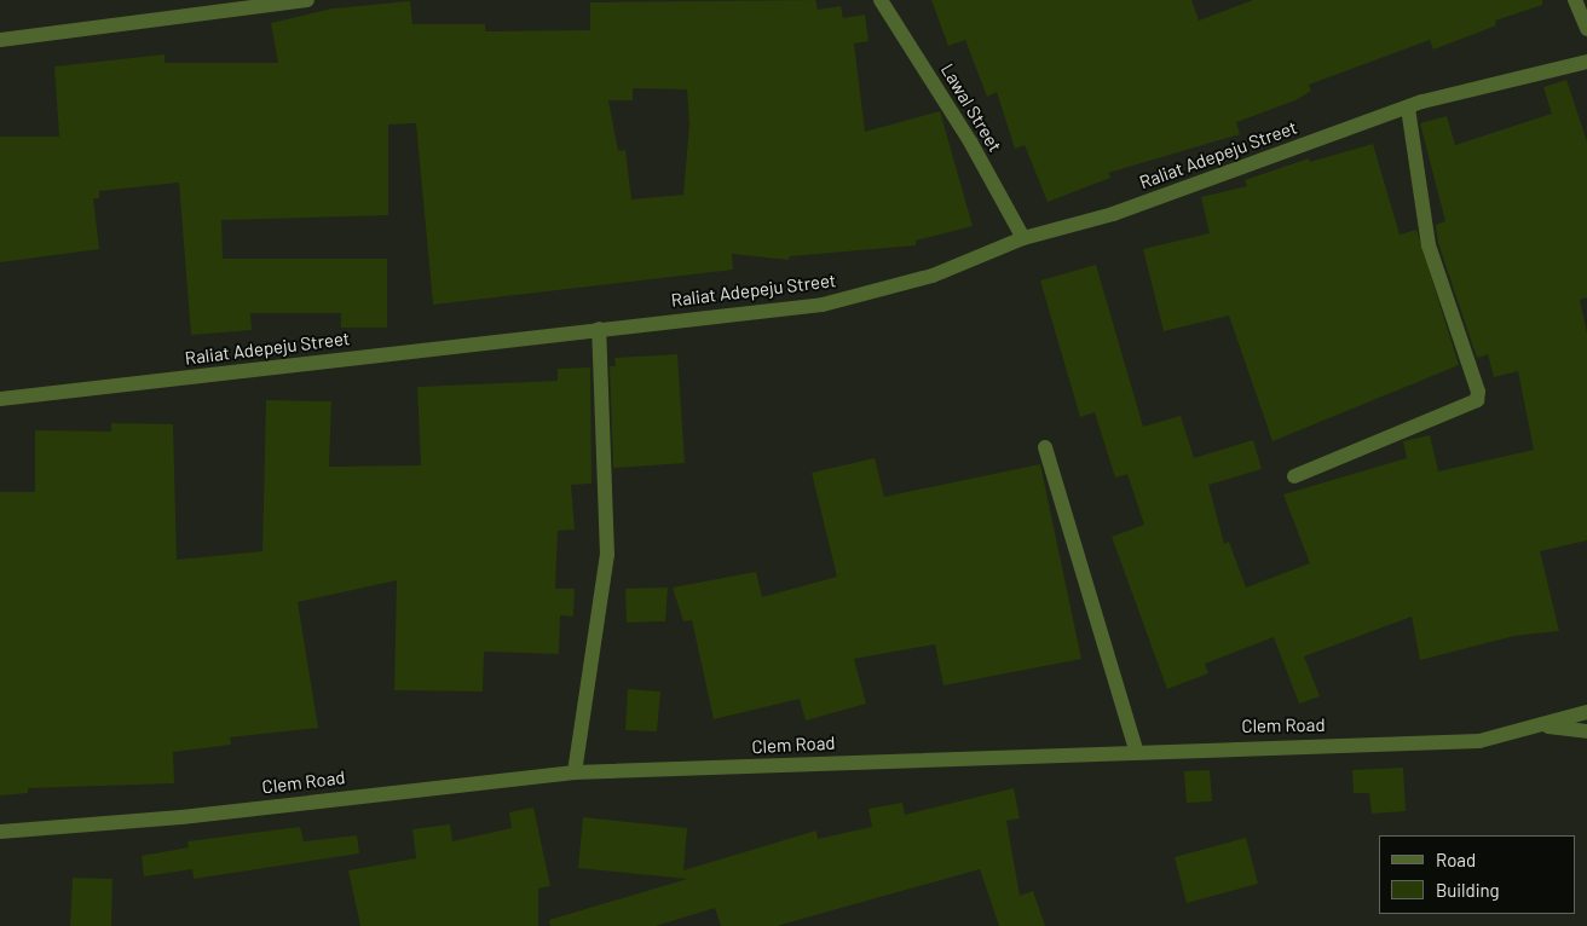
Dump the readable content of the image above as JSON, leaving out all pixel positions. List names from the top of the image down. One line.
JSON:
{"streets":{"street":["Lawal Street","Raliat Adepeju Street","Clem Road"]},"crossings":[["Lawal Street","Raliat Adepeju Street"]],"legend":["Road","Building"]}
